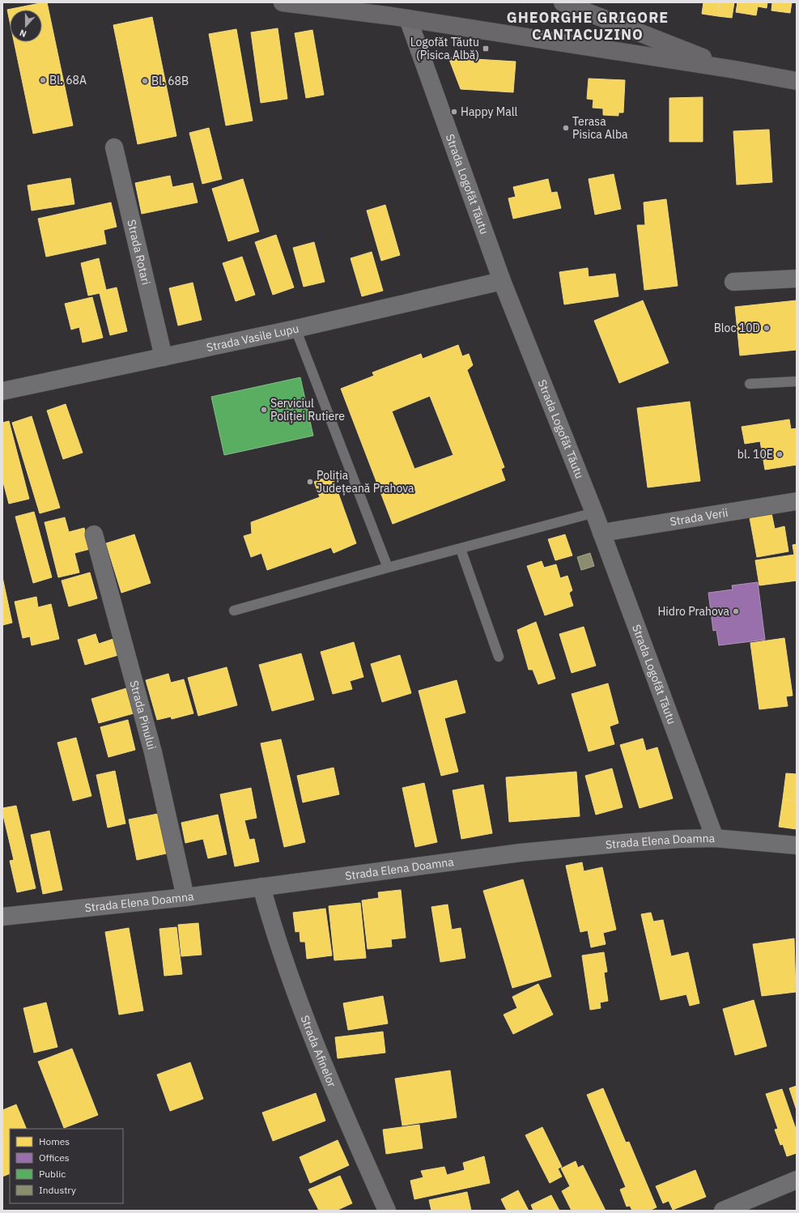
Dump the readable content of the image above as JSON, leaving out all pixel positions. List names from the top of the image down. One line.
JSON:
{"streets":{"street":["Strada Logofăt Tăutu","Strada Rotari","Strada Vasile Lupu","Strada Verii","Strada Pinului","Strada Elena Doamna","Strada Afinelor"]},"crossings":[["Strada Logofăt Tăutu","Strada Vasile Lupu"],["Strada Logofăt Tăutu","Strada Verii"],["Strada Logofăt Tăutu","Strada Elena Doamna"],["Strada Rotari","Strada Vasile Lupu"],["Strada Pinului","Strada Elena Doamna"],["Strada Elena Doamna","Strada Afinelor"]],"districts":["GHEORGHE GRIGORE CANTACUZINO"],"places":{"transit":["Logofăt Tăutu (Pisica Albă)"],"other":["Bl. 68A","Bl. 68B","Happy Mall","Terasa Pisica Alba","Bloc 10D","Serviciul Poliției Rutiere","bl. 10E","Poliția Județeană Prahova","Hidro Prahova"]},"legend":["Homes","Offices","Public","Industry"],"north":"bottom"}
